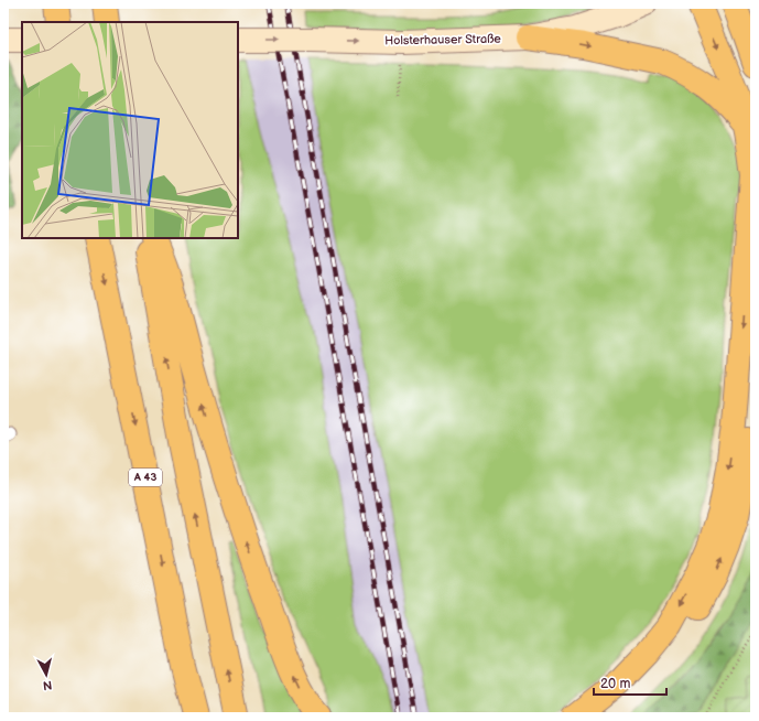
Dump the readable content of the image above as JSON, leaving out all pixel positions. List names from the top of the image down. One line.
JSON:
{"streets":{"highway":["A 43"],"main road":["Holsterhauser Straße"]},"one_way":["Holsterhauser Straße"],"scale_bar":"20 m","north":"bottom"}
